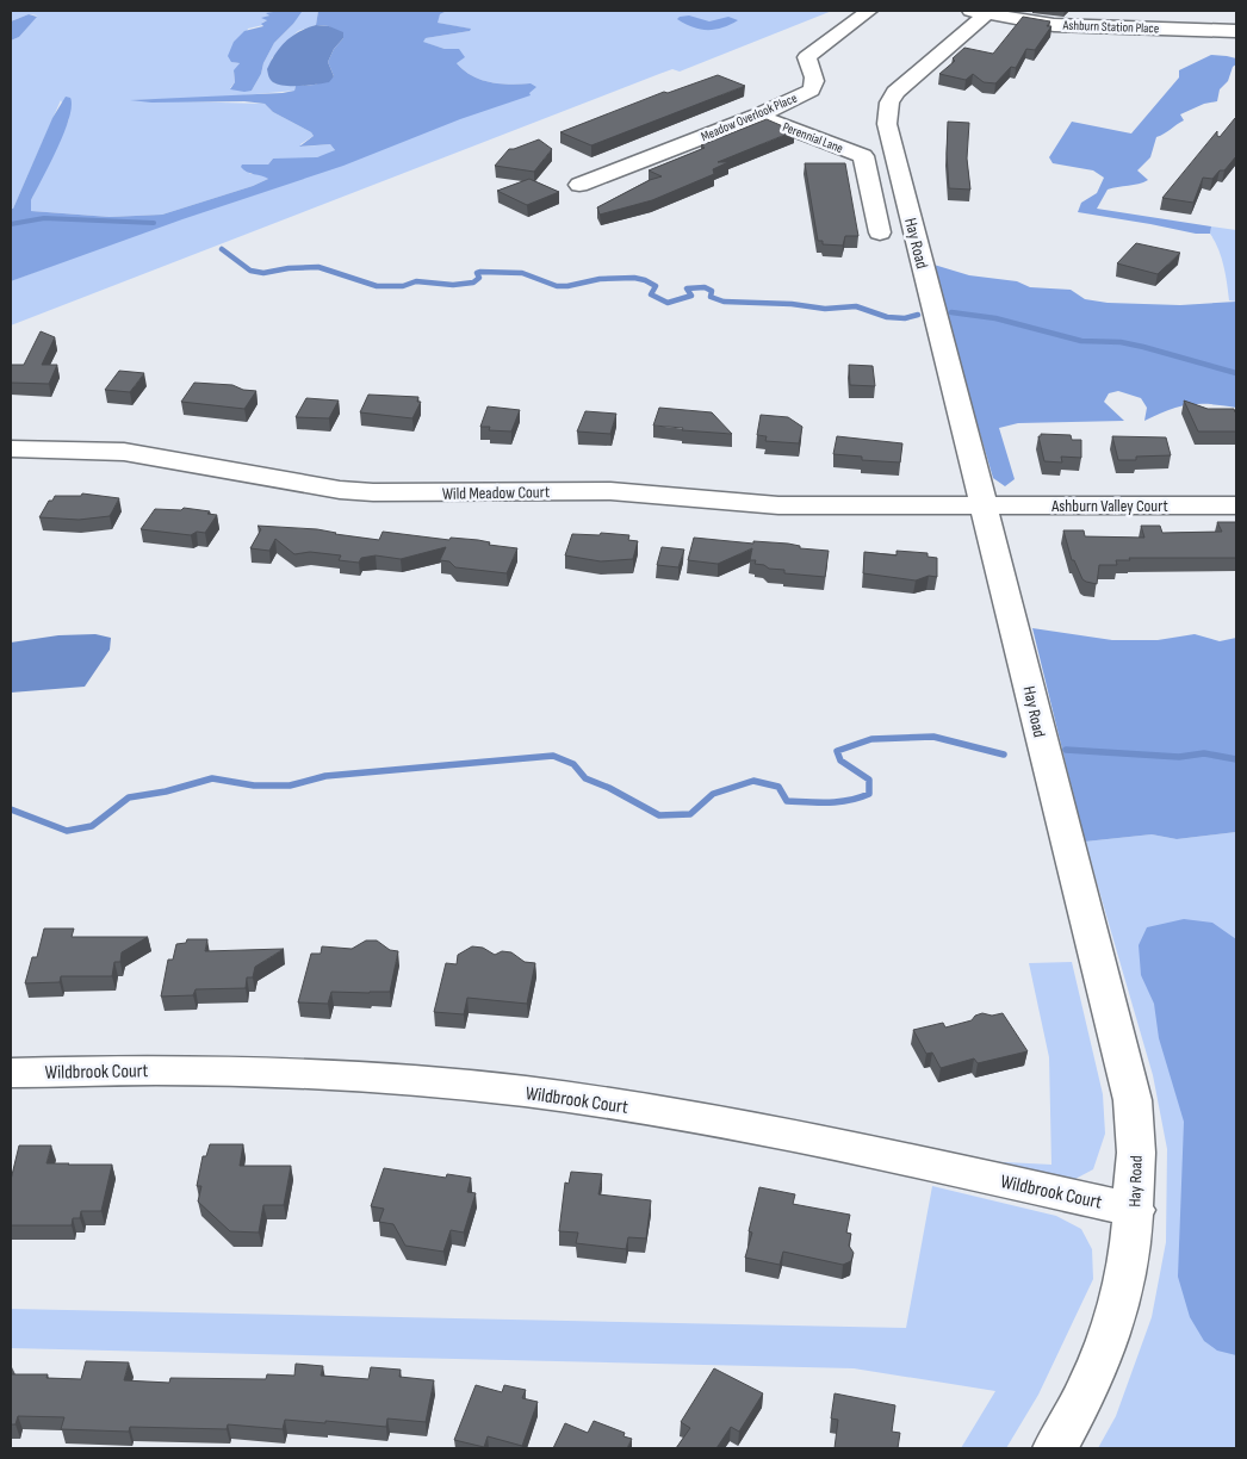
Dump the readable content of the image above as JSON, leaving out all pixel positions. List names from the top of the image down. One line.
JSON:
{"streets":{"street":["Ashburn Station Place","Meadow Overlook Place","Perennial Lane","Hay Road","Wild Meadow Court","Ashburn Valley Court","Wildbrook Court"]},"crossings":[["Ashburn Station Place","Hay Road"],["Meadow Overlook Place","Perennial Lane"],["Hay Road","Wild Meadow Court"],["Hay Road","Ashburn Valley Court"],["Hay Road","Wildbrook Court"],["Wild Meadow Court","Ashburn Valley Court"]]}
